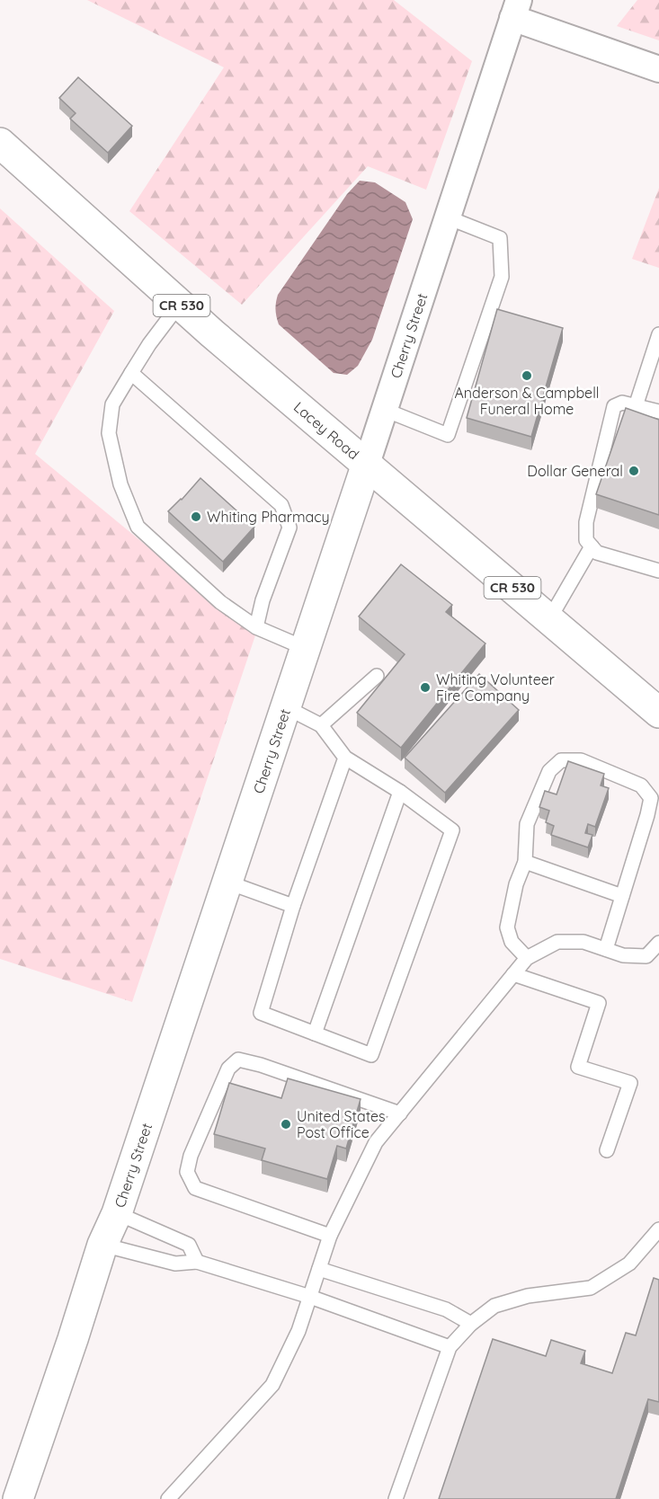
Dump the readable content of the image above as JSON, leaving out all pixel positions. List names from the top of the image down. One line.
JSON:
{"streets":{"street":["CR 530","Cherry Street","Lacey Road"]},"crossings":[["Cherry Street","Lacey Road"]],"places":["Anderson & Campbell Funeral Home","Dollar General","Whiting Pharmacy","Whiting Volunteer Fire Company","United States Post Office"]}
